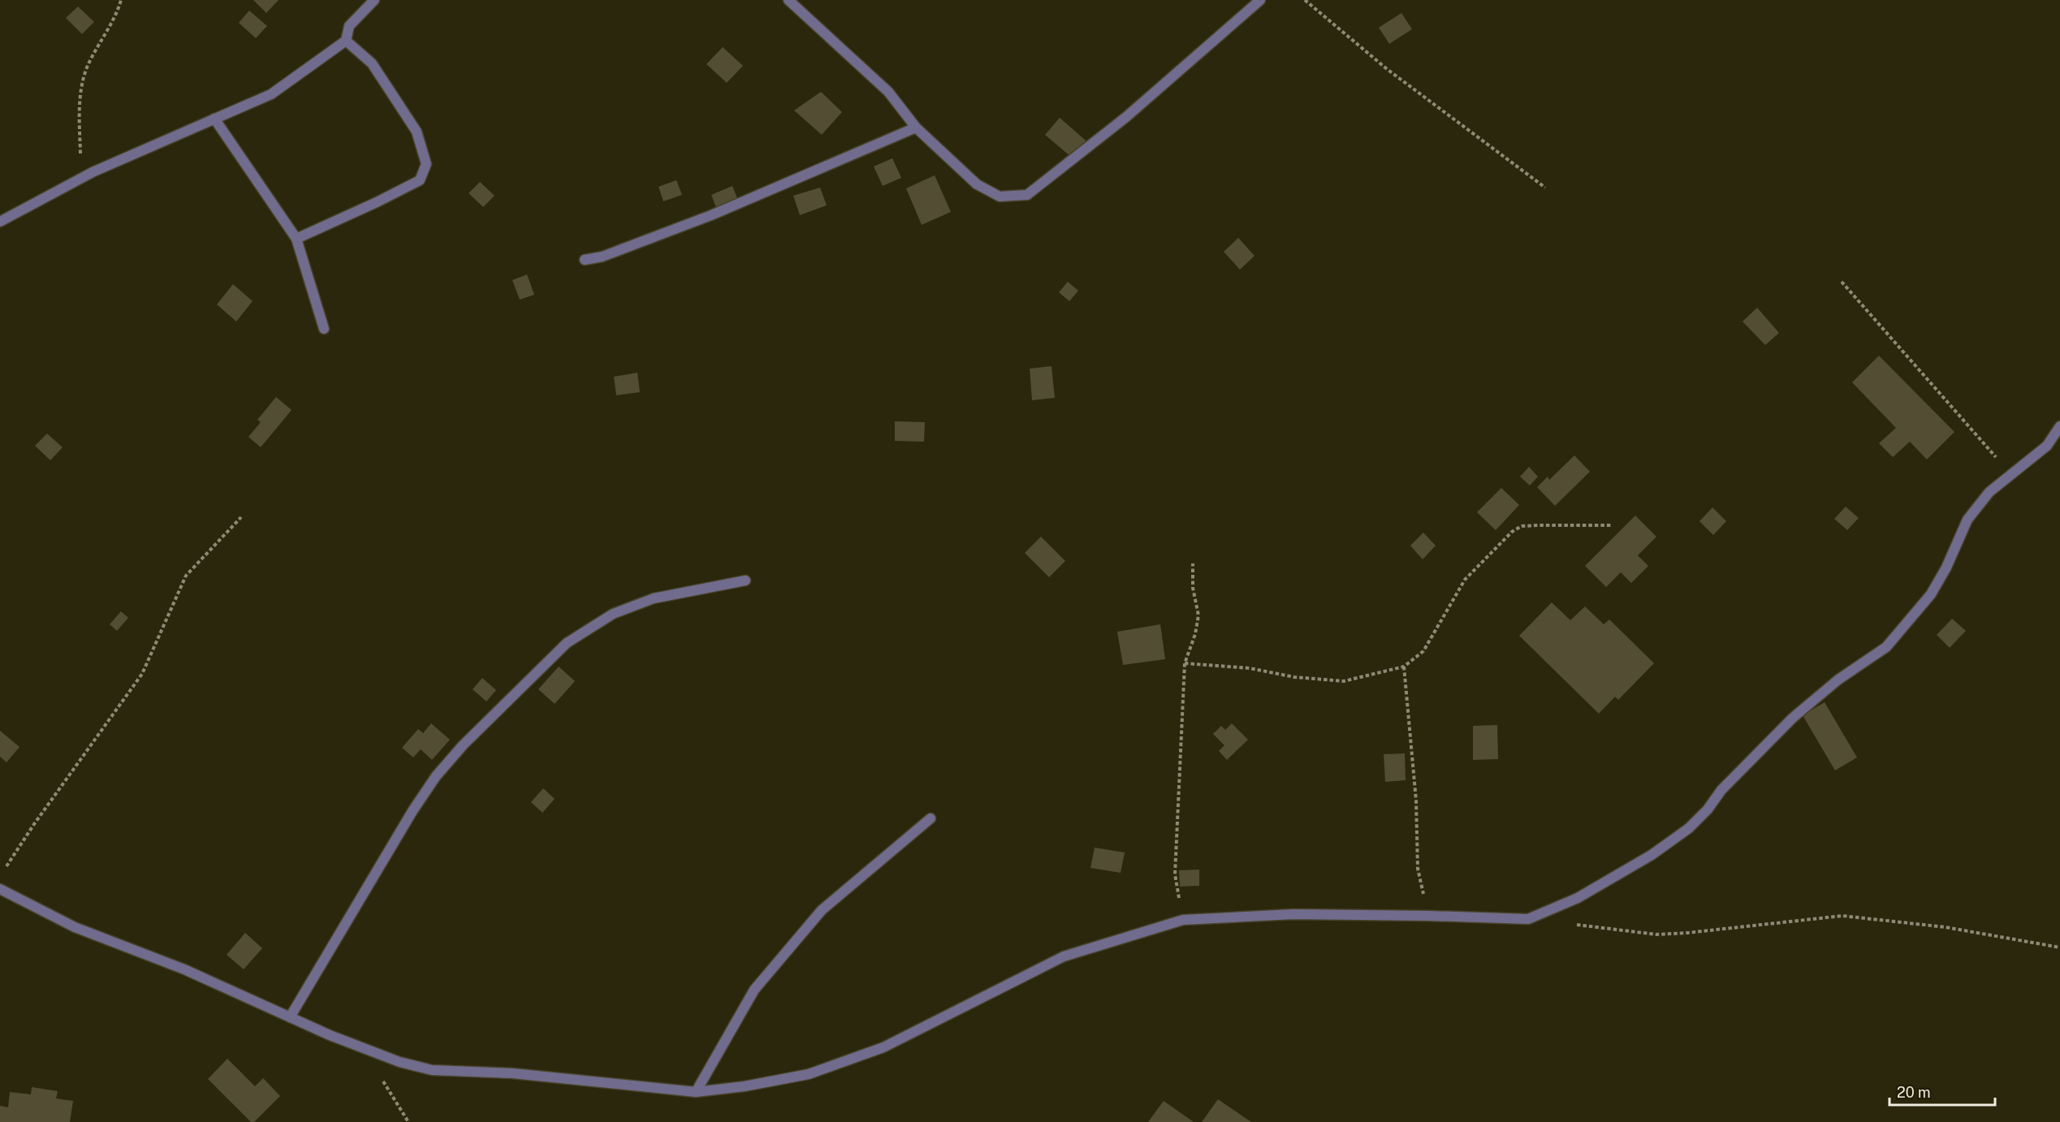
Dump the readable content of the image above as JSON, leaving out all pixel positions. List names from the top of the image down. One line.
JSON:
{"scale_bar":"20 m"}
